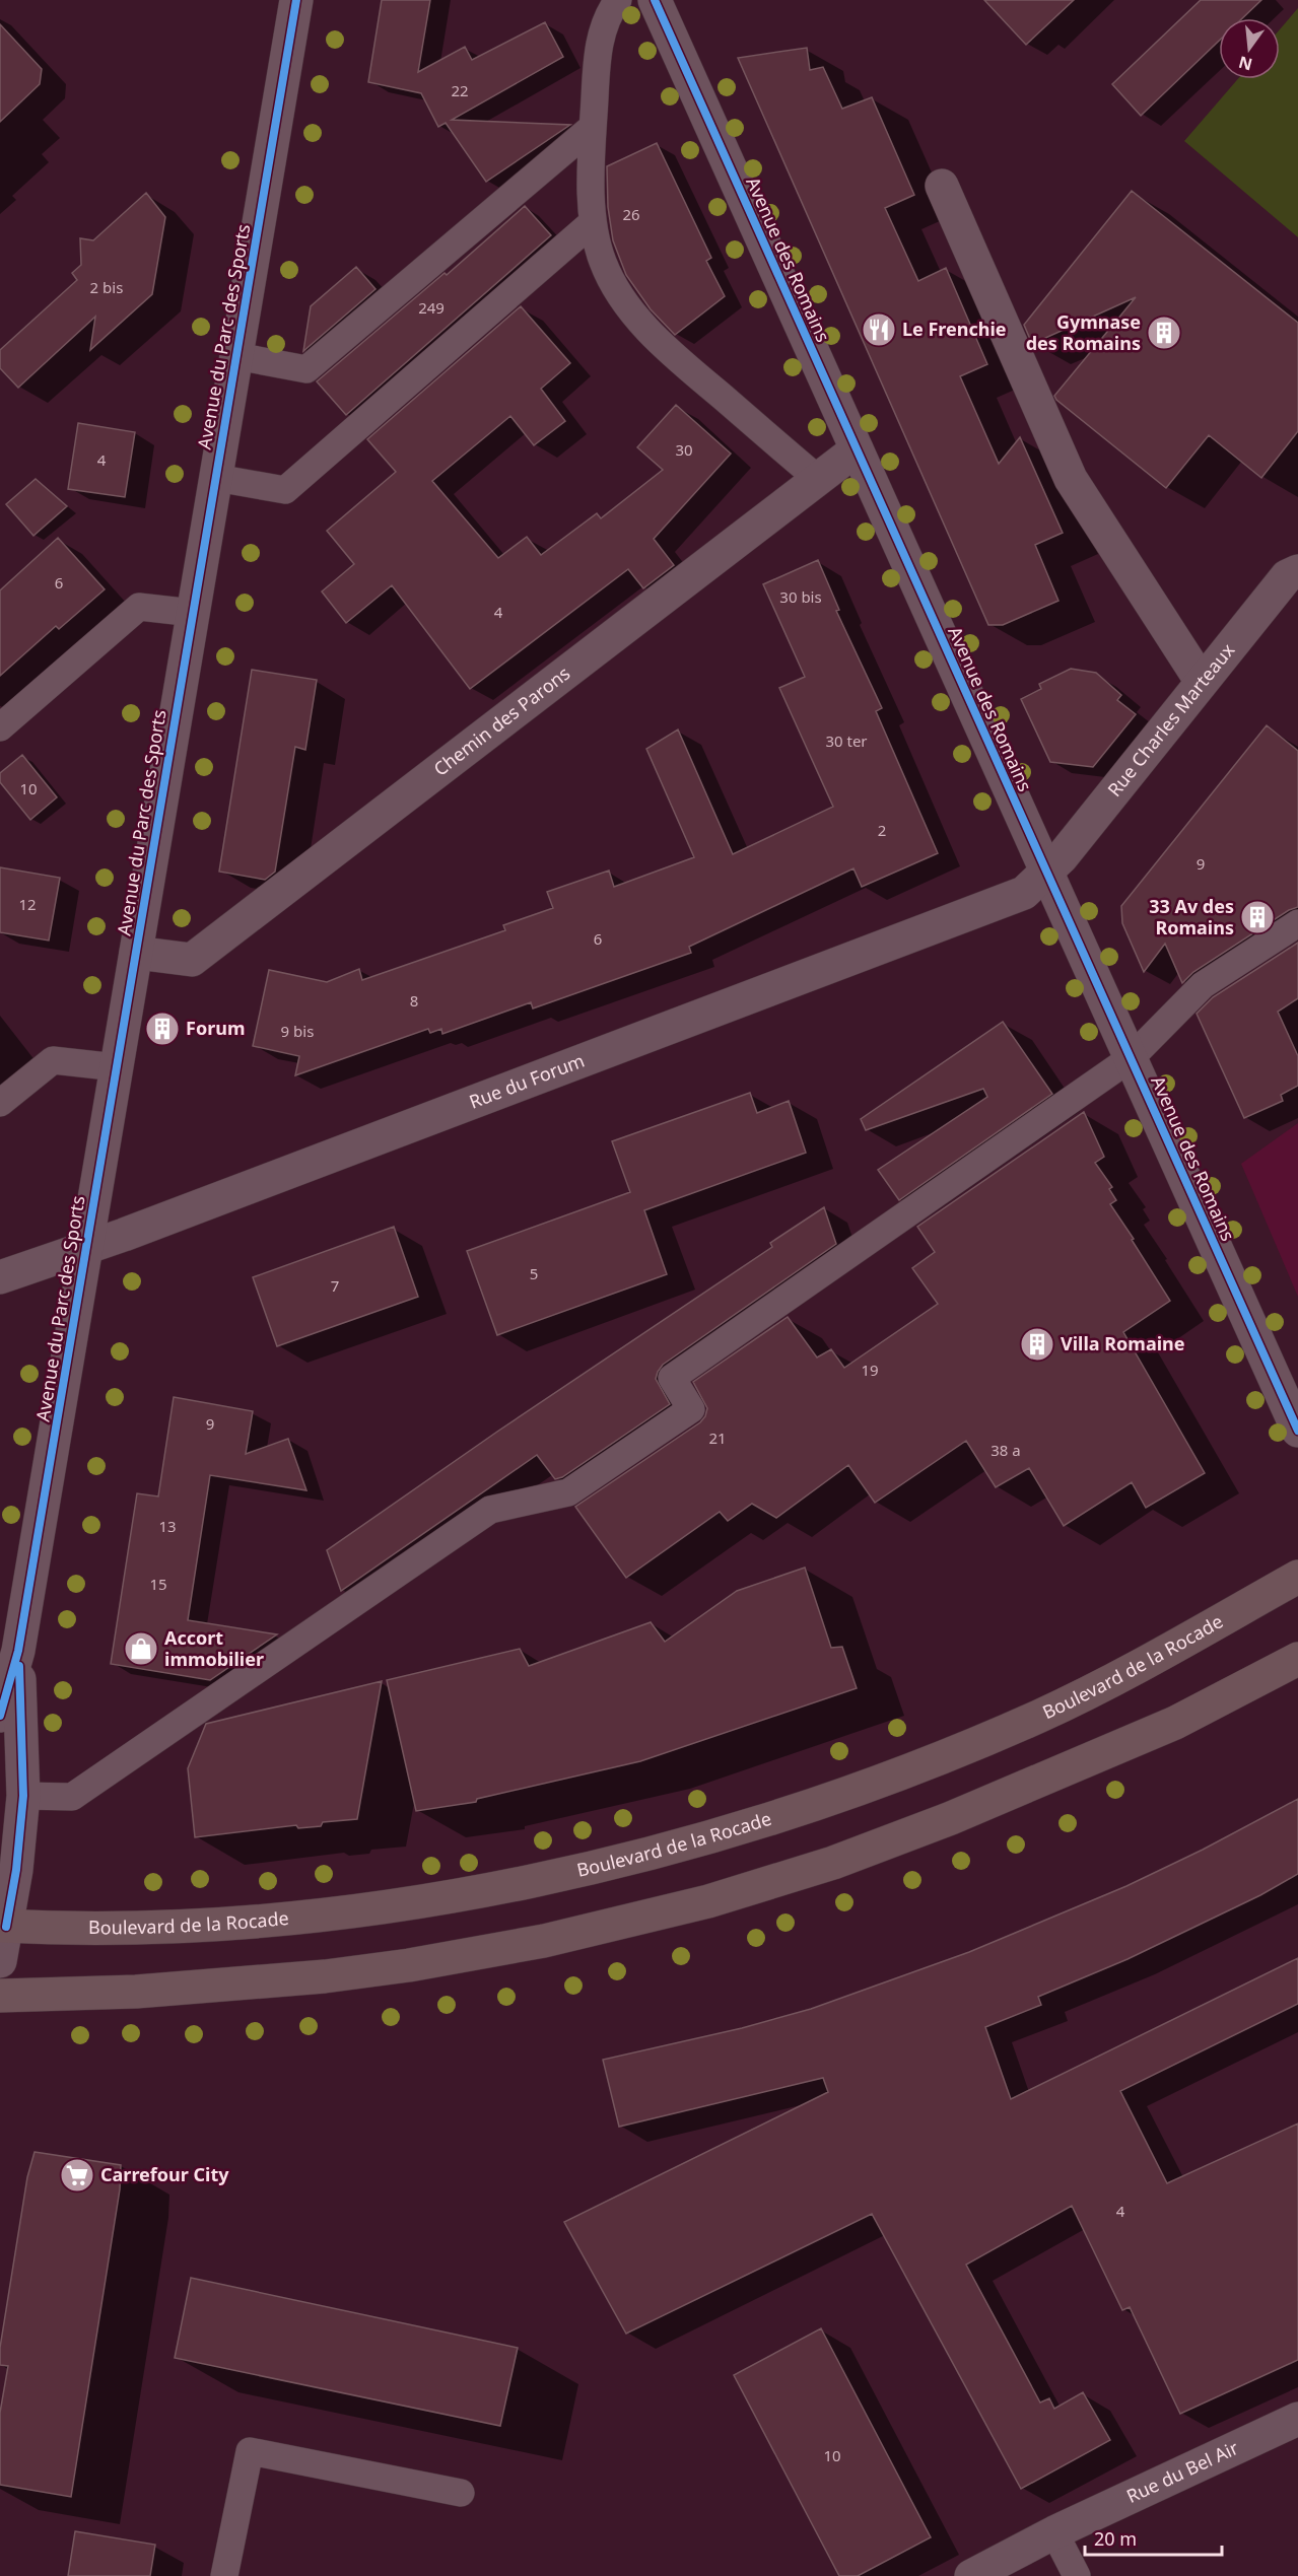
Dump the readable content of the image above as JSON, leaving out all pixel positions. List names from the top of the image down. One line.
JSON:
{"streets":{"main road":["Boulevard de la Rocade"],"street":["Avenue des Romains","Avenue du Parc des Sports","Rue Charles Marteaux","Chemin des Parons","Rue du Forum","Rue du Bel Air"]},"crossings":[["Avenue des Romains","Rue Charles Marteaux"],["Avenue des Romains","Chemin des Parons"],["Avenue des Romains","Rue du Forum"],["Avenue du Parc des Sports","Chemin des Parons"],["Avenue du Parc des Sports","Rue du Forum"],["Avenue du Parc des Sports","Boulevard de la Rocade"],["Rue Charles Marteaux","Rue du Forum"]],"places":{"restaurant":["Le Frenchie"],"building":["Gymnase des Romains","33 Av des Romains","Forum","Villa Romaine"],"shop":["Accort immobilier"],"supermarket":["Carrefour City"]},"house_numbers":["22","26","2 bis","249","30","4","6","30 bis","4","30 ter","10","2","9","12","6","8","9 bis","5","7","19","9","21","38 a","13","15","4","10"],"scale_bar":"20 m","north":"bottom"}
